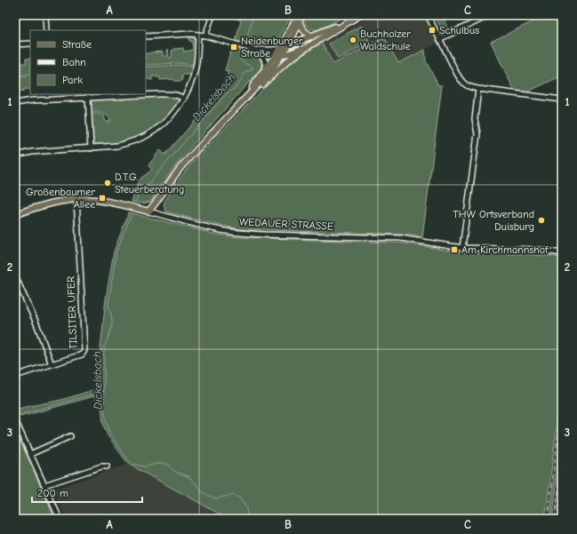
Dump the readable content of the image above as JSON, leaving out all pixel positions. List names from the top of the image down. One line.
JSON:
{"streets":{"main road":["WEDAUER STRASSE"],"street":["TILSITER UFER"]},"crossings":[["WEDAUER STRASSE","TILSITER UFER"]],"water":["Dickelsbach"],"places":{"transit":["Schulbus","Neidenburger Straße","Großenbaumer Allee","Am Kirchmannshof"],"other":["Buchholzer Waldschule","D.T.G. Steuerberatung","THW Ortsverband Duisburg"]},"legend":["Straße","Bahn","Park"],"scale_bar":"200 m","grid":{"columns":["A","B","C"],"rows":["1","2","3"]}}
